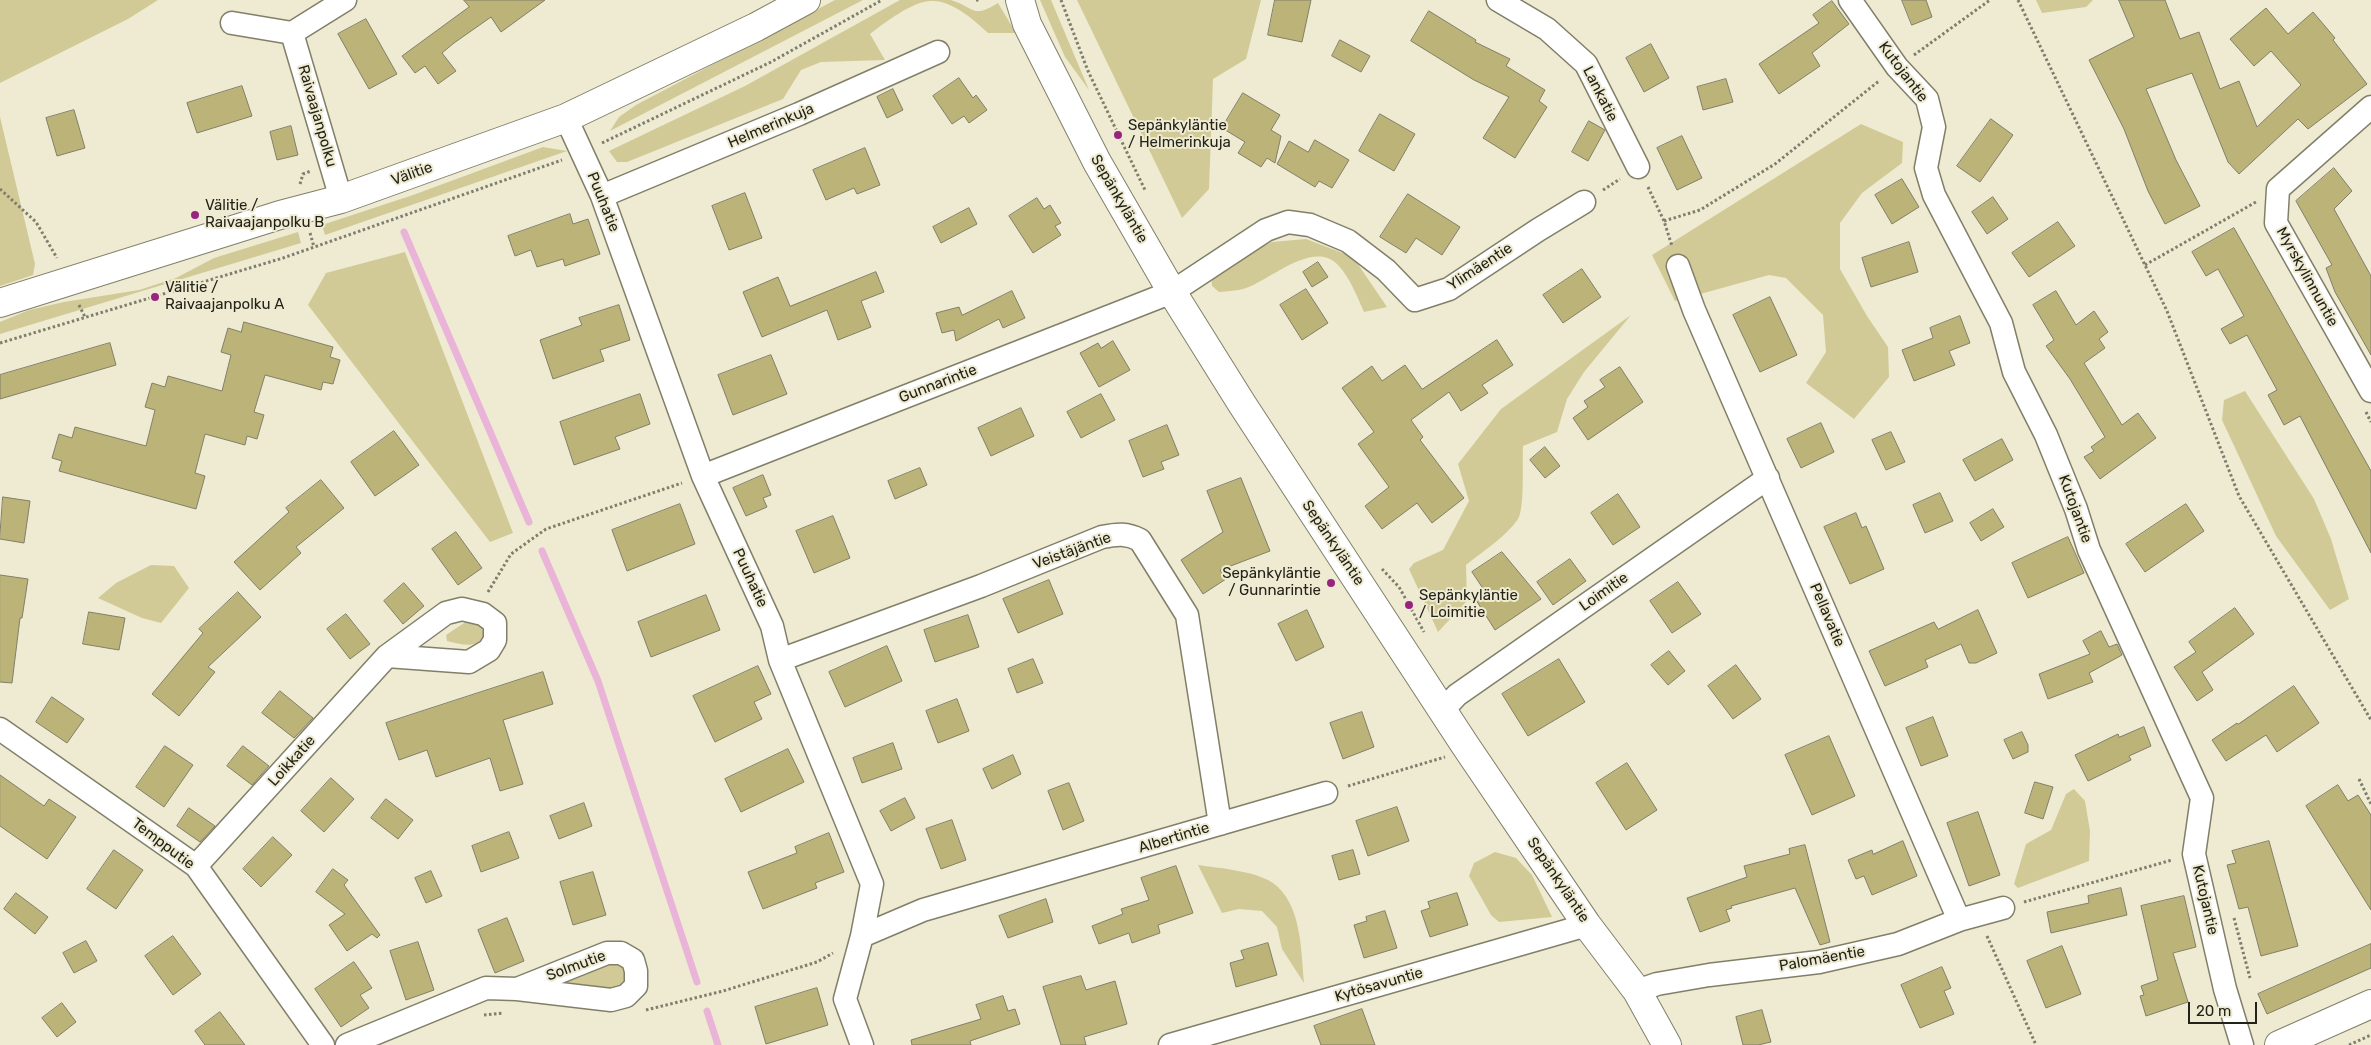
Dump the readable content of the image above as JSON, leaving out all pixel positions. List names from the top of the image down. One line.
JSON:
{"streets":{"main road":["Välitie","Sepänkyläntie"],"street":["Kutojantie","Lankatie","Raivaajanpolku","Helmerinkuja","Puuhatie","Ylimäentie","Myrskylinnuntie","Gunnarintie","Veistäjäntie","Loimitie","Pellavatie","Loikkatie","Albertintie","Tempputie","Palomäentie","Kytösavuntie"]},"crossings":[["Raivaajanpolku","Välitie"],["Helmerinkuja","Puuhatie"],["Välitie","Puuhatie"],["Sepänkyläntie","Ylimäentie"],["Sepänkyläntie","Gunnarintie"],["Sepänkyläntie","Loimitie"],["Sepänkyläntie","Palomäentie"],["Sepänkyläntie","Kytösavuntie"],["Puuhatie","Gunnarintie"],["Puuhatie","Veistäjäntie"],["Puuhatie","Albertintie"],["Ylimäentie","Gunnarintie"],["Veistäjäntie","Albertintie"],["Loimitie","Pellavatie"],["Pellavatie","Palomäentie"],["Loikkatie","Tempputie"]],"places":["Sepänkyläntie / Helmerinkuja","Välitie / Raivaajanpolku B","Välitie / Raivaajanpolku A","Sepänkyläntie / Gunnarintie","Sepänkyläntie / Loimitie"],"scale_bar":"20 m"}
